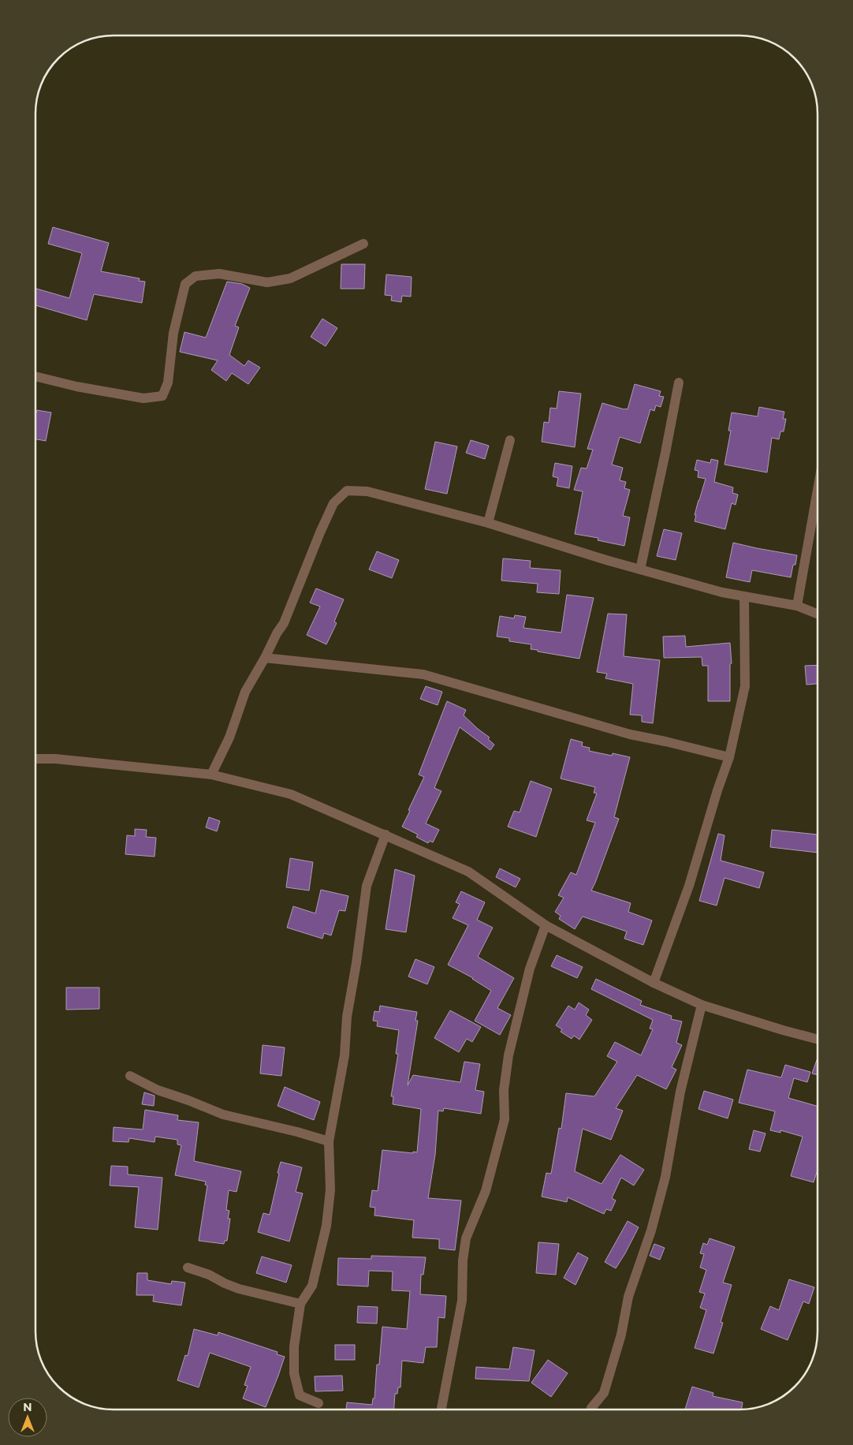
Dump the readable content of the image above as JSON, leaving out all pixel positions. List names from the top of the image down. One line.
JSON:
{"north":"top"}
